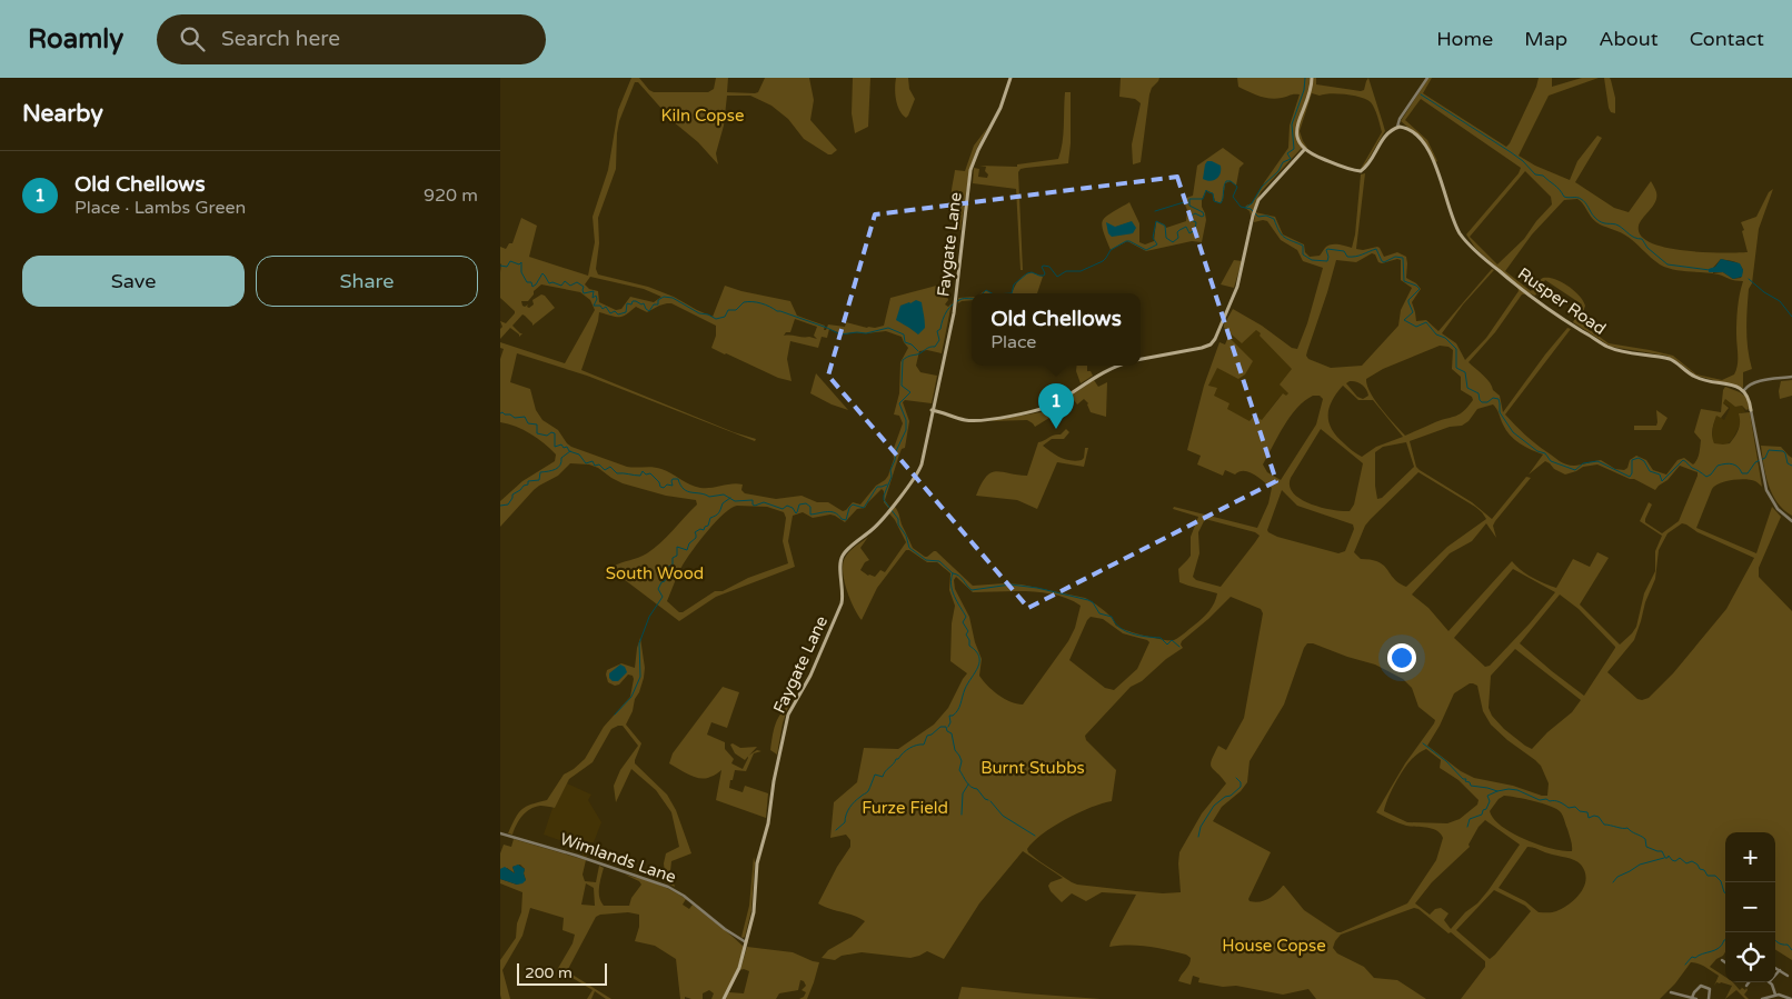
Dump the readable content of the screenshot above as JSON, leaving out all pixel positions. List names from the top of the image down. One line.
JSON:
{"streets":{"street":["Faygate Lane","Rusper Road","Wimlands Lane"]},"crossings":[["Faygate Lane","Wimlands Lane"]],"parks":["Kiln Copse","South Wood","Burnt Stubbs","Furze Field","House Copse"],"scale_bar":"200 m","page":{"header":"Roamly","search":"Search here","nav":["Home","Map","About","Contact"],"heading":"Nearby","list":[{"mark":"1","name":"Old Chellows","note":"Place · Lambs Green","value":"920 m"}],"buttons":["Save","Share"],"popup":["Old Chellows","Place"],"pins":"1","map_buttons":["+","−"],"scale":"200 m"}}
